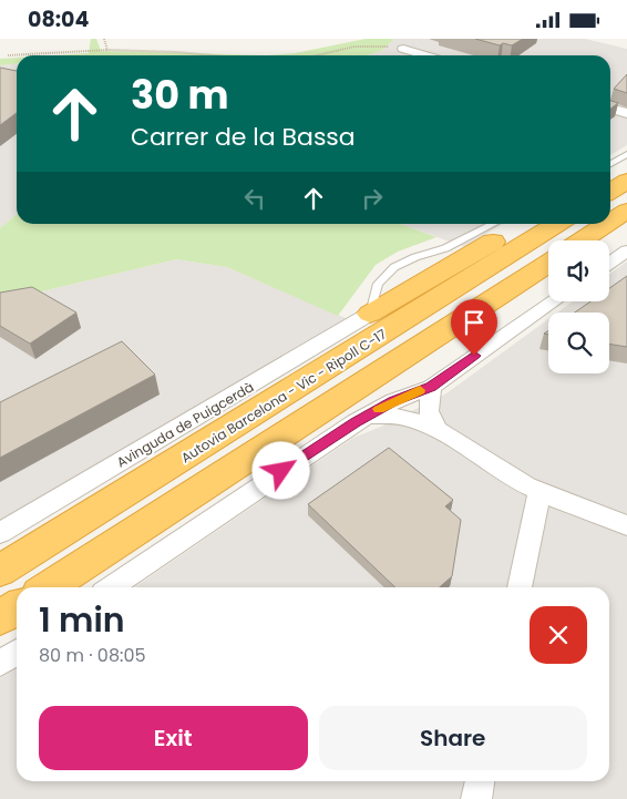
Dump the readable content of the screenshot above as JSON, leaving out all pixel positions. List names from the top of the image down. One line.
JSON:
{"streets":{"highway":["Autovia Barcelona - Vic - Ripoll C-17"],"street":["Avinguda de Puigcerdà"]},"page":{"status":"08:04","turn":["30 m","Carrer de la Bassa"],"heading":["1 min","80 m · 08:05"],"buttons":["Exit","Share"]}}
